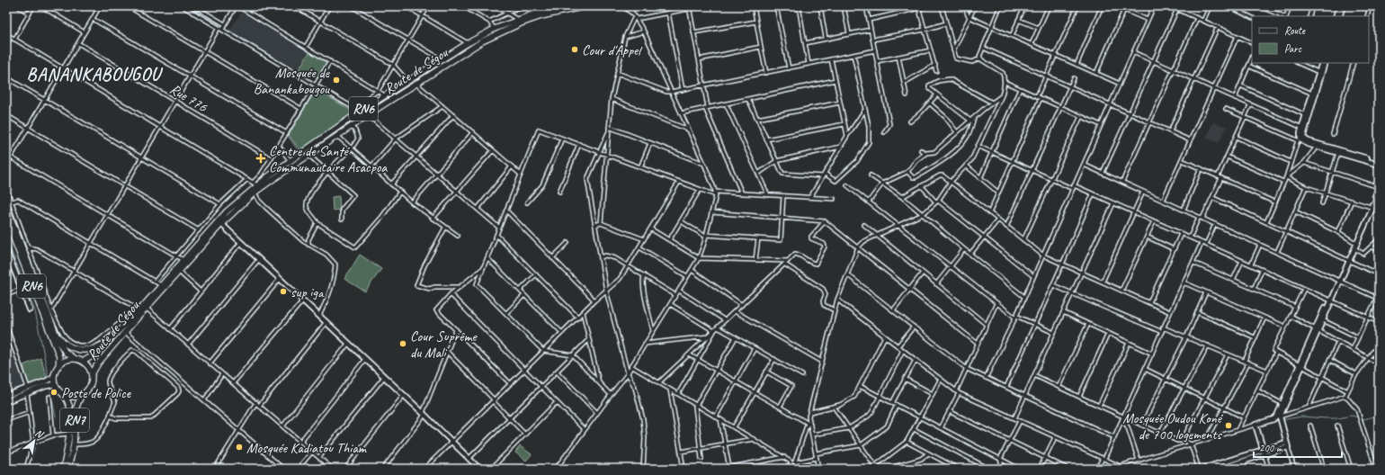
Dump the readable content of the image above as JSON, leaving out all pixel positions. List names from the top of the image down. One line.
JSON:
{"streets":{"highway":["Route de Ségou","RN6","RN7"],"street":["Rue 776"]},"crossings":[["Route de Ségou","RN6"],["Route de Ségou","RN7"],["RN6","RN7"]],"districts":["BANANKABOUGOU"],"places":{"other":["Cour d'Appel","Mosquée de Banankabougou","sup iga","Cour Suprême du Mali","Poste de Police","Mosquée Oudou Koné de 700 logements","Mosquée Kadiatou Thiam"],"health":["Centre de Santé Communautaire Asacpoa"]},"legend":["Route","Parc"],"scale_bar":"200 m","north":"top right"}
